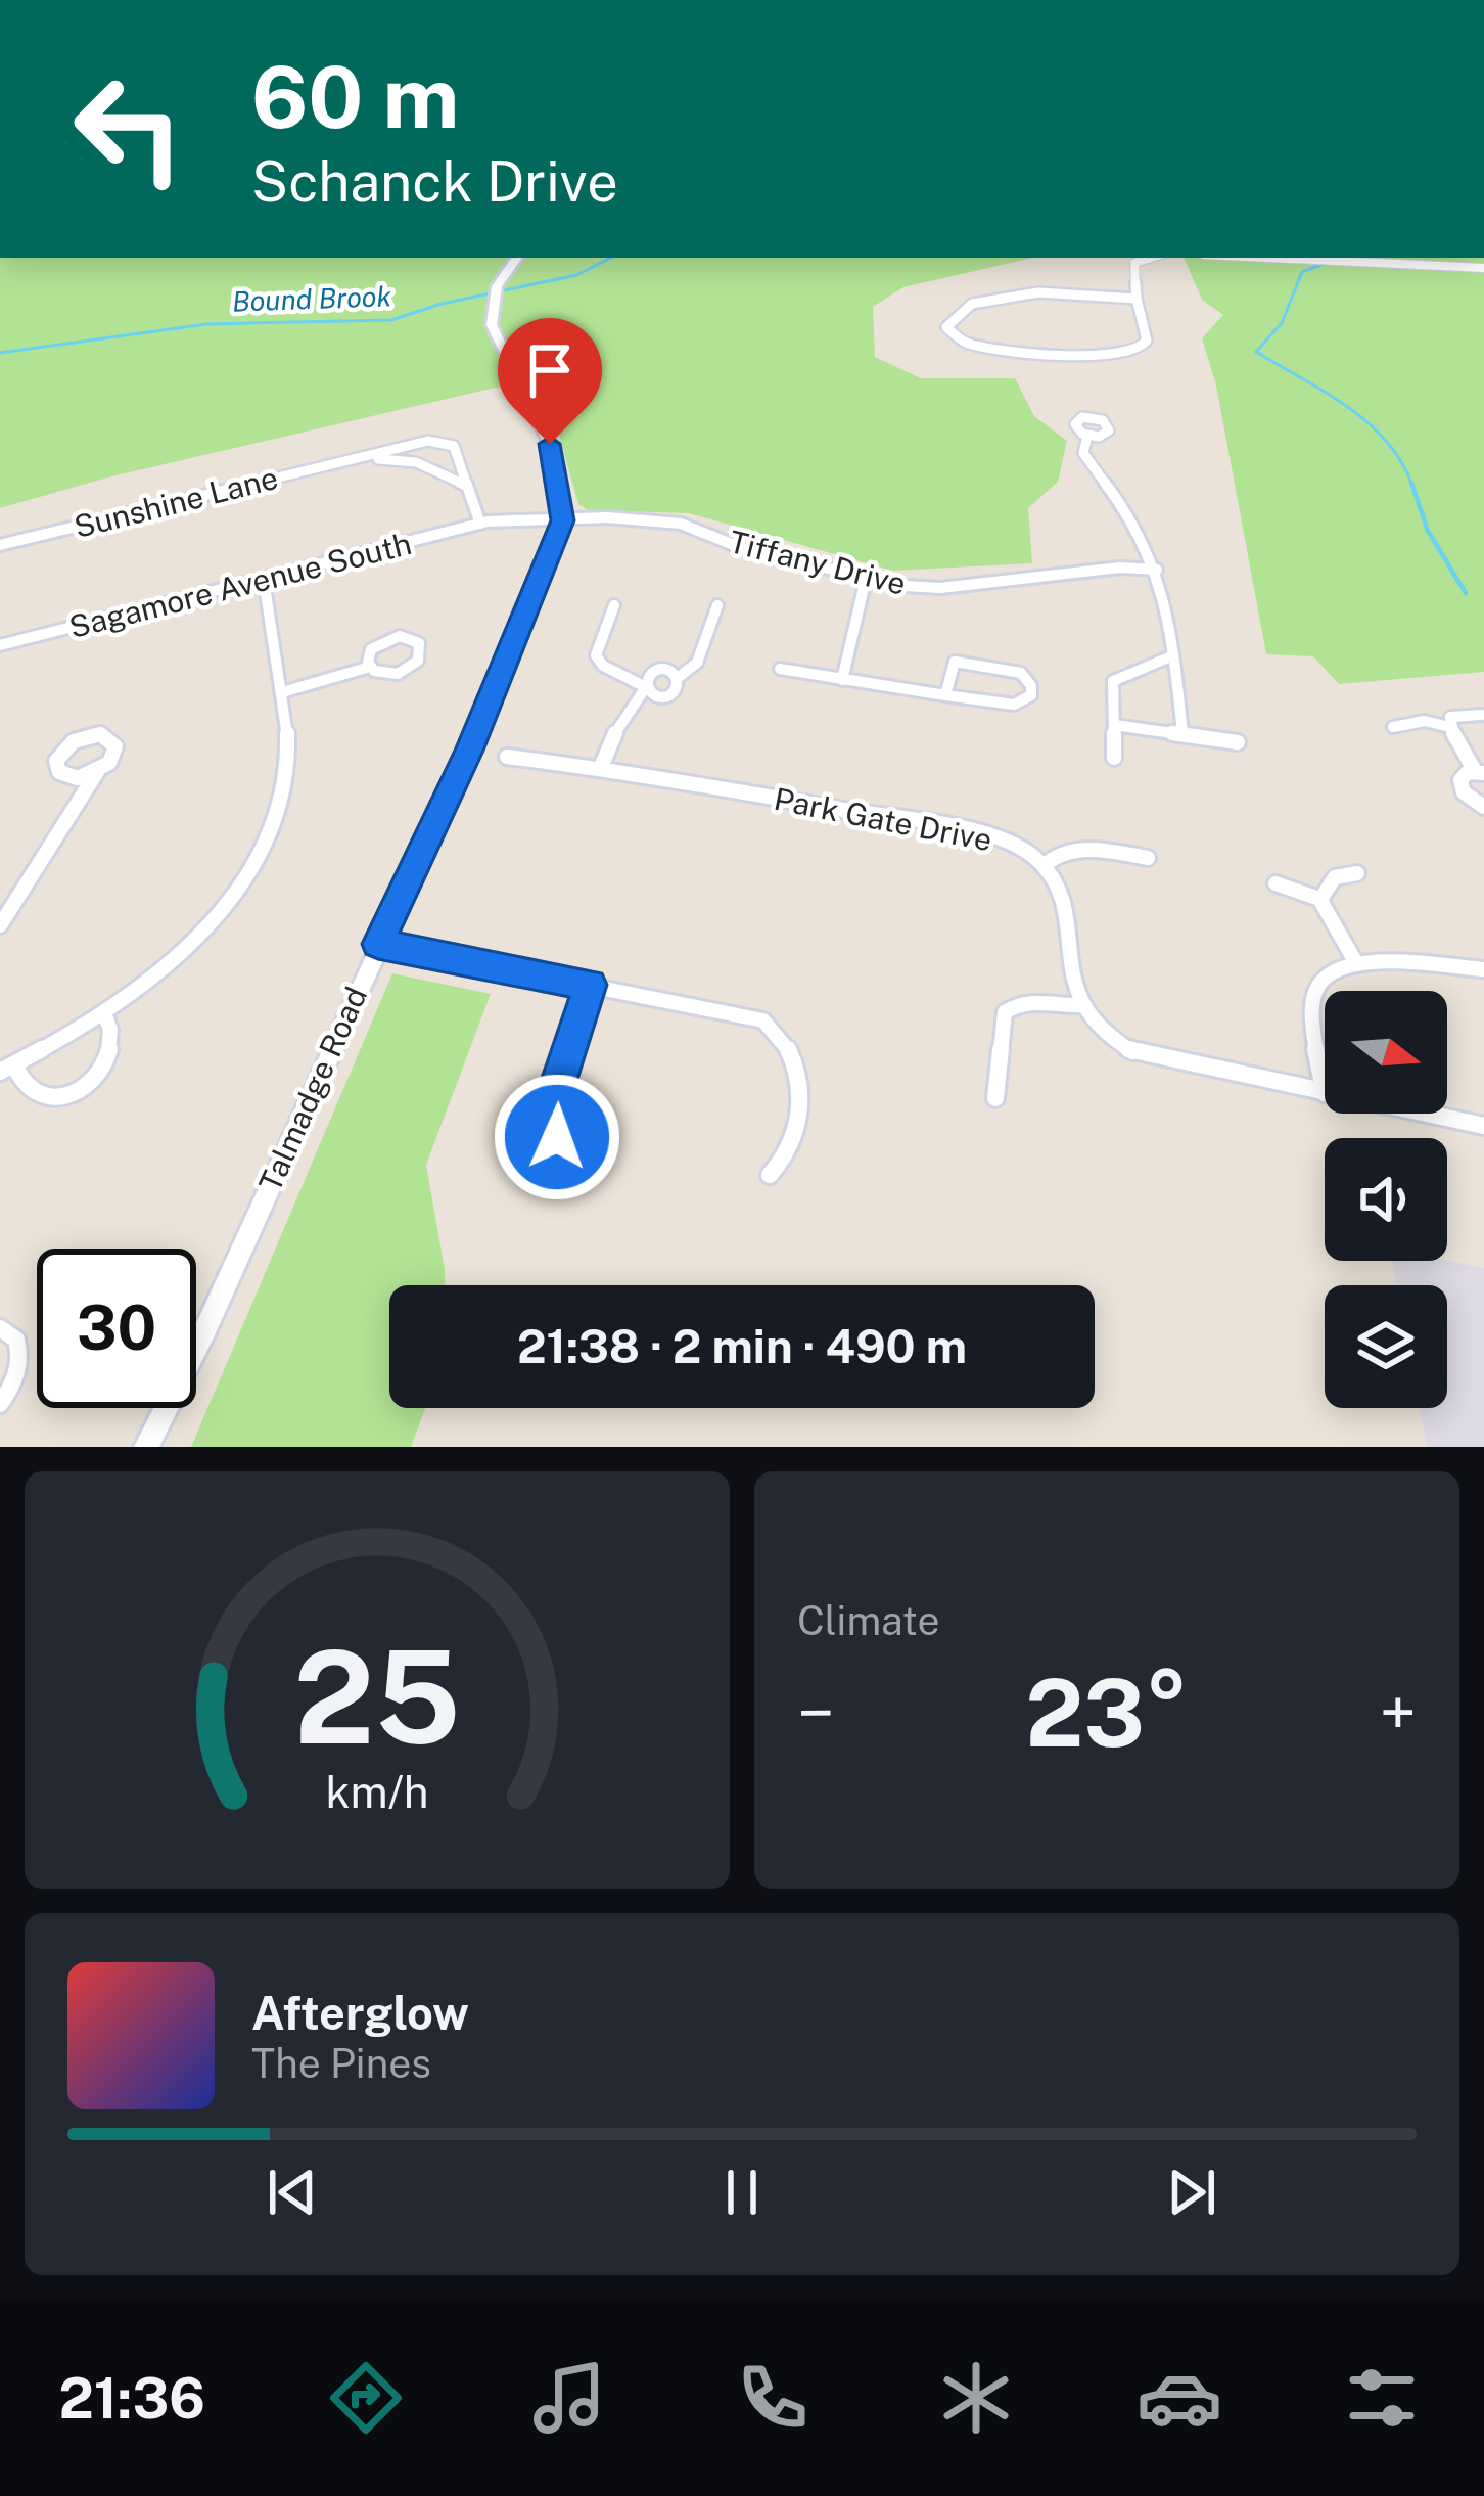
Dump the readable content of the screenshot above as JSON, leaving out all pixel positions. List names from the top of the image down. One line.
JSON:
{"streets":{"street":["Sunshine Lane","Tiffany Drive","Sagamore Avenue South","Park Gate Drive","Talmadge Road"]},"crossings":[["Sunshine Lane","Tiffany Drive"],["Sunshine Lane","Sagamore Avenue South"],["Tiffany Drive","Sagamore Avenue South"],["Tiffany Drive","Talmadge Road"]],"water":["Bound Brook"],"north":"right","page":{"turn":["60 m","Schanck Drive"],"limit":"30","trip":"21:38 · 2 min · 490 m","tile":"Climate","heat":["−","23°","+"],"song":["Afterglow","The Pines"],"tabs":"21:36","gauge":["25","km/h"]}}
